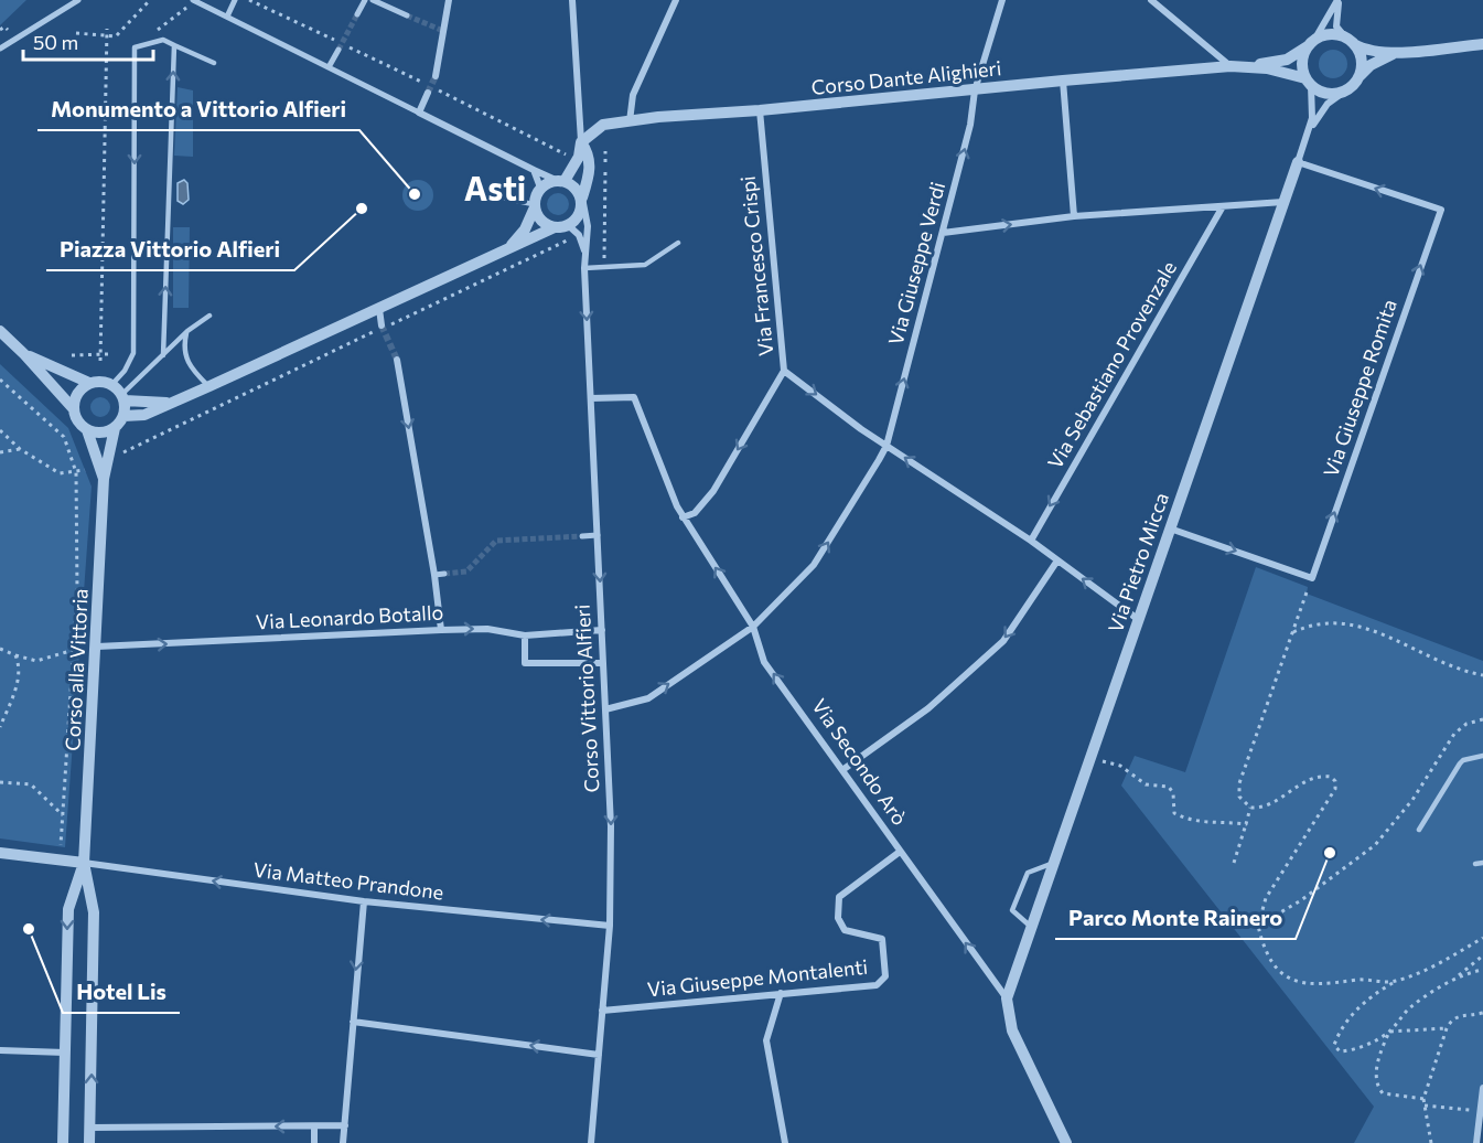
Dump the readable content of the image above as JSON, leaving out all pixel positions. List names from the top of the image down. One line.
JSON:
{"streets":{"street":["Corso Dante Alighieri","Via Giuseppe Verdi","Via Francesco Crispi","Via Sebastiano Provenzale","Via Giuseppe Romita","Via Pietro Micca","Via Leonardo Botallo","Corso alla Vittoria","Corso Vittorio Alfieri","Via Secondo Arò","Via Matteo Prandone","Via Giuseppe Montalenti"]},"crossings":[["Corso Dante Alighieri","Via Giuseppe Verdi"],["Corso Dante Alighieri","Via Francesco Crispi"],["Corso Dante Alighieri","Via Pietro Micca"],["Corso Dante Alighieri","Corso Vittorio Alfieri"],["Via Giuseppe Verdi","Via Francesco Crispi"],["Via Giuseppe Verdi","Corso Vittorio Alfieri"],["Via Giuseppe Verdi","Via Secondo Arò"],["Via Francesco Crispi","Via Sebastiano Provenzale"],["Via Francesco Crispi","Via Pietro Micca"],["Via Giuseppe Romita","Via Pietro Micca"],["Via Pietro Micca","Via Secondo Arò"],["Via Leonardo Botallo","Corso alla Vittoria"],["Via Leonardo Botallo","Corso Vittorio Alfieri"],["Corso alla Vittoria","Via Matteo Prandone"],["Corso Vittorio Alfieri","Via Secondo Arò"],["Corso Vittorio Alfieri","Via Matteo Prandone"],["Corso Vittorio Alfieri","Via Giuseppe Montalenti"],["Via Secondo Arò","Via Giuseppe Montalenti"]],"one_way":["Via Giuseppe Verdi","Via Sebastiano Provenzale","Via Leonardo Botallo","Corso Vittorio Alfieri","Via Secondo Arò","Via Matteo Prandone"],"districts":["Asti"],"places":["Monumento a Vittorio Alfieri","Piazza Vittorio Alfieri","Parco Monte Rainero","Hotel Lis"],"scale_bar":"50 m"}
